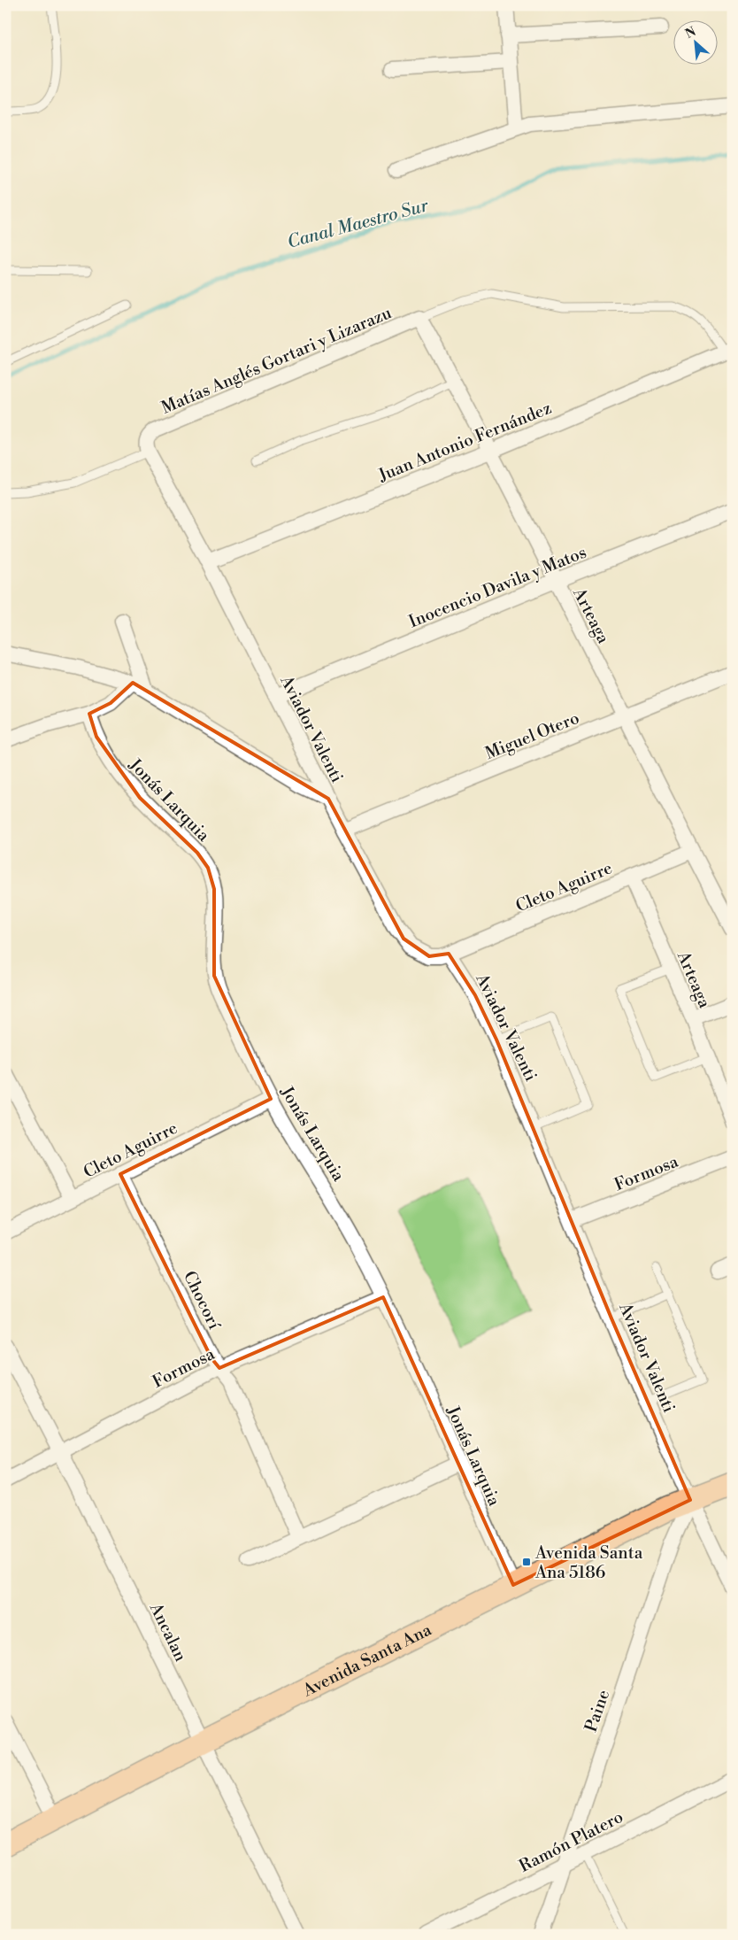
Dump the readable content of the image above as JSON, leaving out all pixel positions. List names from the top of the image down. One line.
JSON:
{"streets":{"main road":["Avenida Santa Ana"],"street":["Matías Anglés Gortari y Lizarazu","Juan Antonio Fernández","Inocencio Davila y Matos","Arteaga","Aviador Valenti","Miguel Otero","Jonás Larquia","Cleto Aguirre","Formosa","Chocorí","Ancalan","Paine","Ramón Platero"]},"crossings":[["Matías Anglés Gortari y Lizarazu","Arteaga"],["Matías Anglés Gortari y Lizarazu","Aviador Valenti"],["Juan Antonio Fernández","Arteaga"],["Juan Antonio Fernández","Aviador Valenti"],["Inocencio Davila y Matos","Arteaga"],["Inocencio Davila y Matos","Aviador Valenti"],["Arteaga","Miguel Otero"],["Arteaga","Cleto Aguirre"],["Aviador Valenti","Miguel Otero"],["Aviador Valenti","Cleto Aguirre"],["Aviador Valenti","Formosa"],["Aviador Valenti","Avenida Santa Ana"],["Aviador Valenti","Paine"],["Jonás Larquia","Cleto Aguirre"],["Jonás Larquia","Formosa"],["Jonás Larquia","Avenida Santa Ana"],["Cleto Aguirre","Chocorí"],["Formosa","Chocorí"],["Formosa","Ancalan"],["Ancalan","Avenida Santa Ana"],["Avenida Santa Ana","Paine"],["Paine","Ramón Platero"]],"water":["Canal Maestro Sur"],"places":{"transit":["Avenida Santa Ana 5186"]},"north":"top left"}
